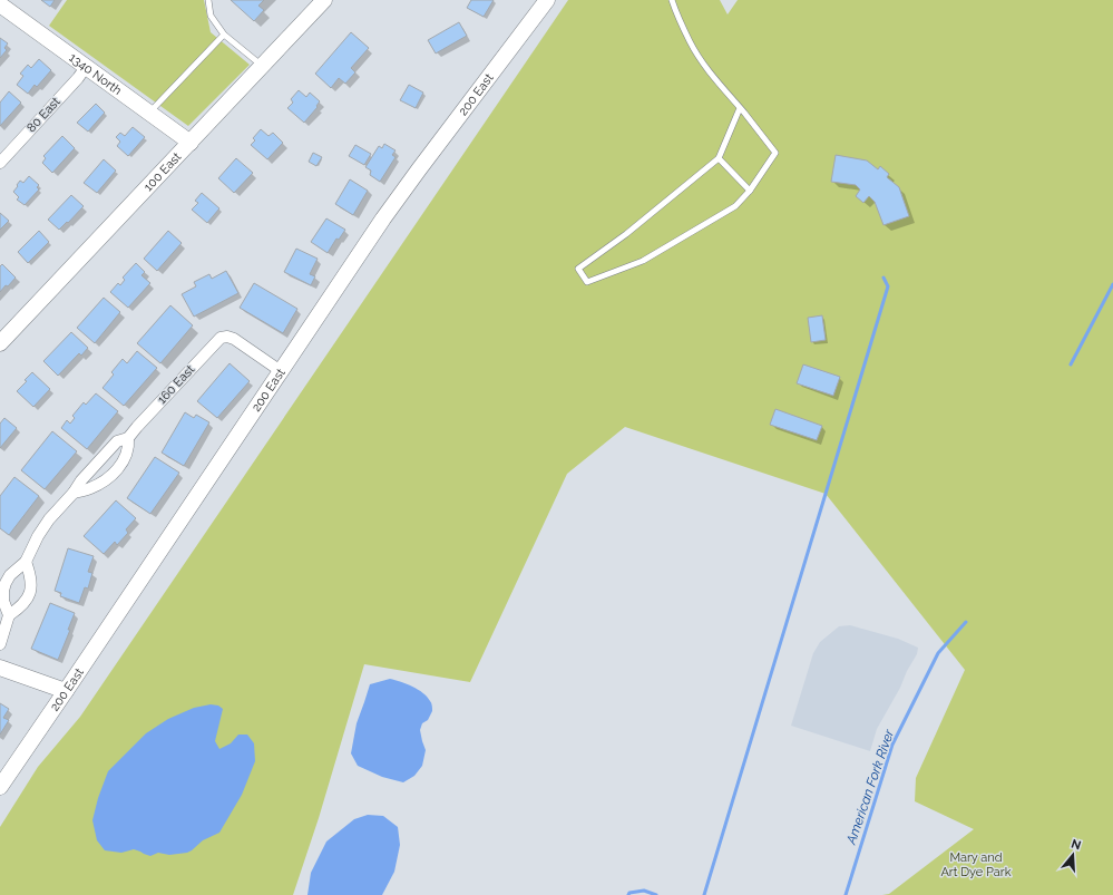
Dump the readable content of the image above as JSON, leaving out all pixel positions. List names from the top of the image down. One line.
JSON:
{"streets":{"street":["1340 North","200 East","80 East","100 East","160 East"]},"crossings":[["1340 North","80 East"],["1340 North","100 East"],["200 East","160 East"]],"water":["American Fork River"],"parks":["Mary and Art Dye Park"],"north":"top"}
